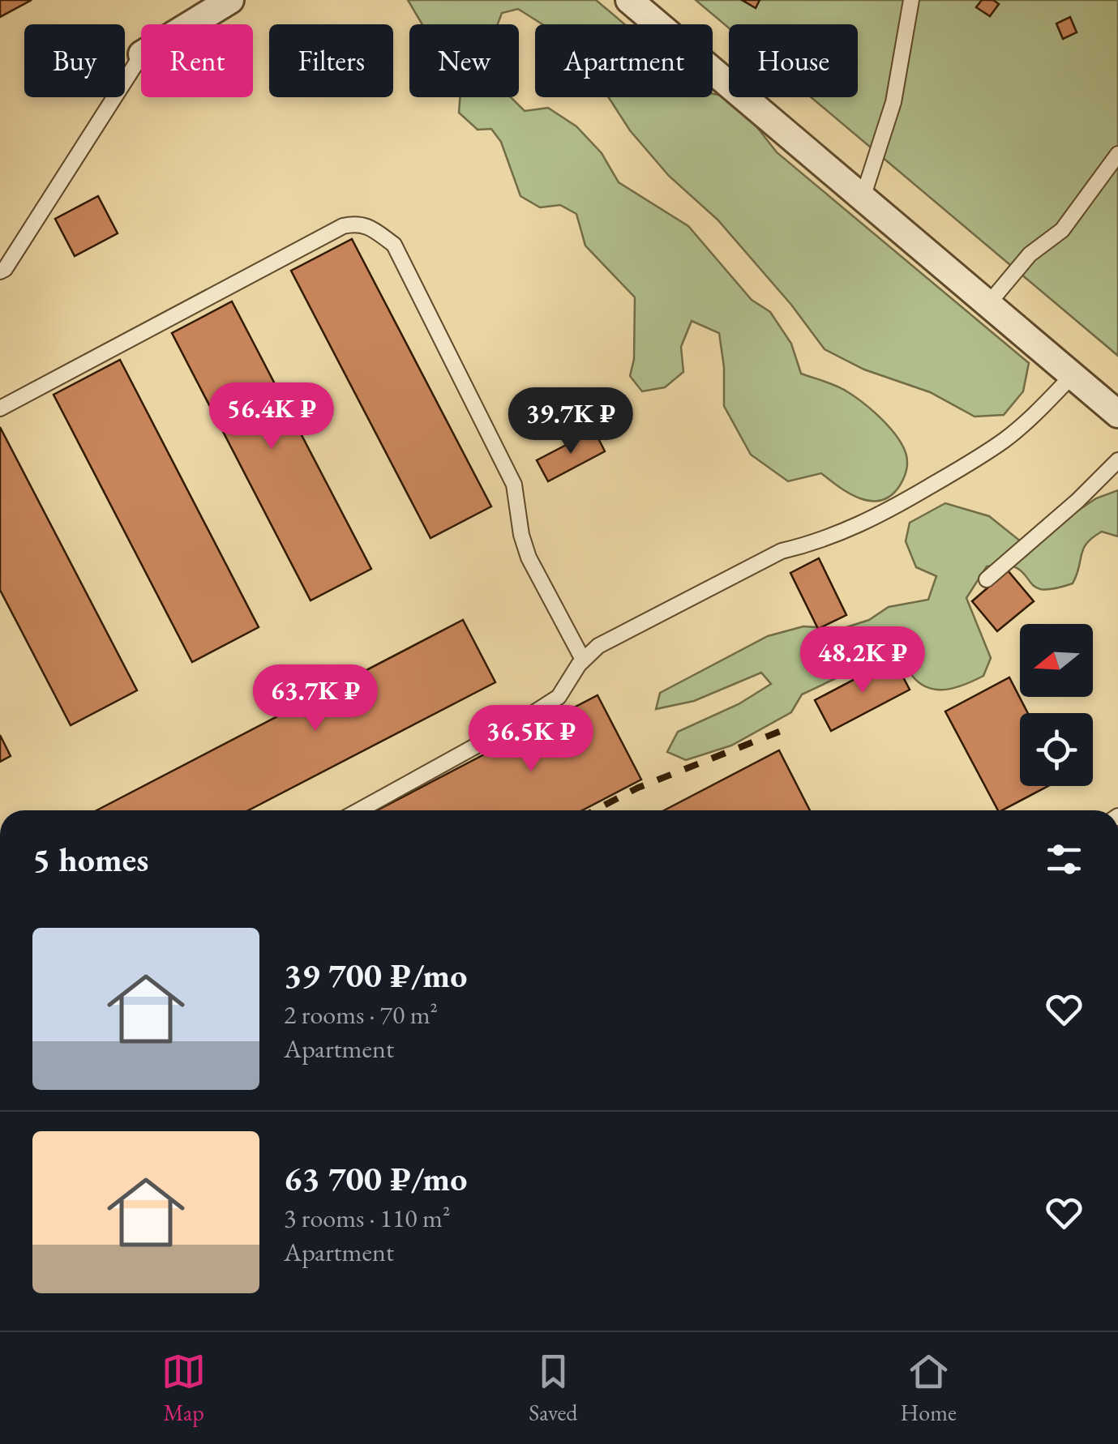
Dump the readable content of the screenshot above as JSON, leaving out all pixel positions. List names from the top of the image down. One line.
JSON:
{"north":"left","page":{"chip":["Buy","Rent","Filters","New","Apartment","House"],"price":["56.4K ₽","39.7K ₽","48.2K ₽","63.7K ₽","36.5K ₽"],"heading":"5 homes","list":[{"name":"39 700 ₽/mo","note":"2 rooms · 70 m² · Apartment"},{"name":"63 700 ₽/mo","note":"3 rooms · 110 m² · Apartment"}],"tabs":["Map","Saved","Home"]}}
